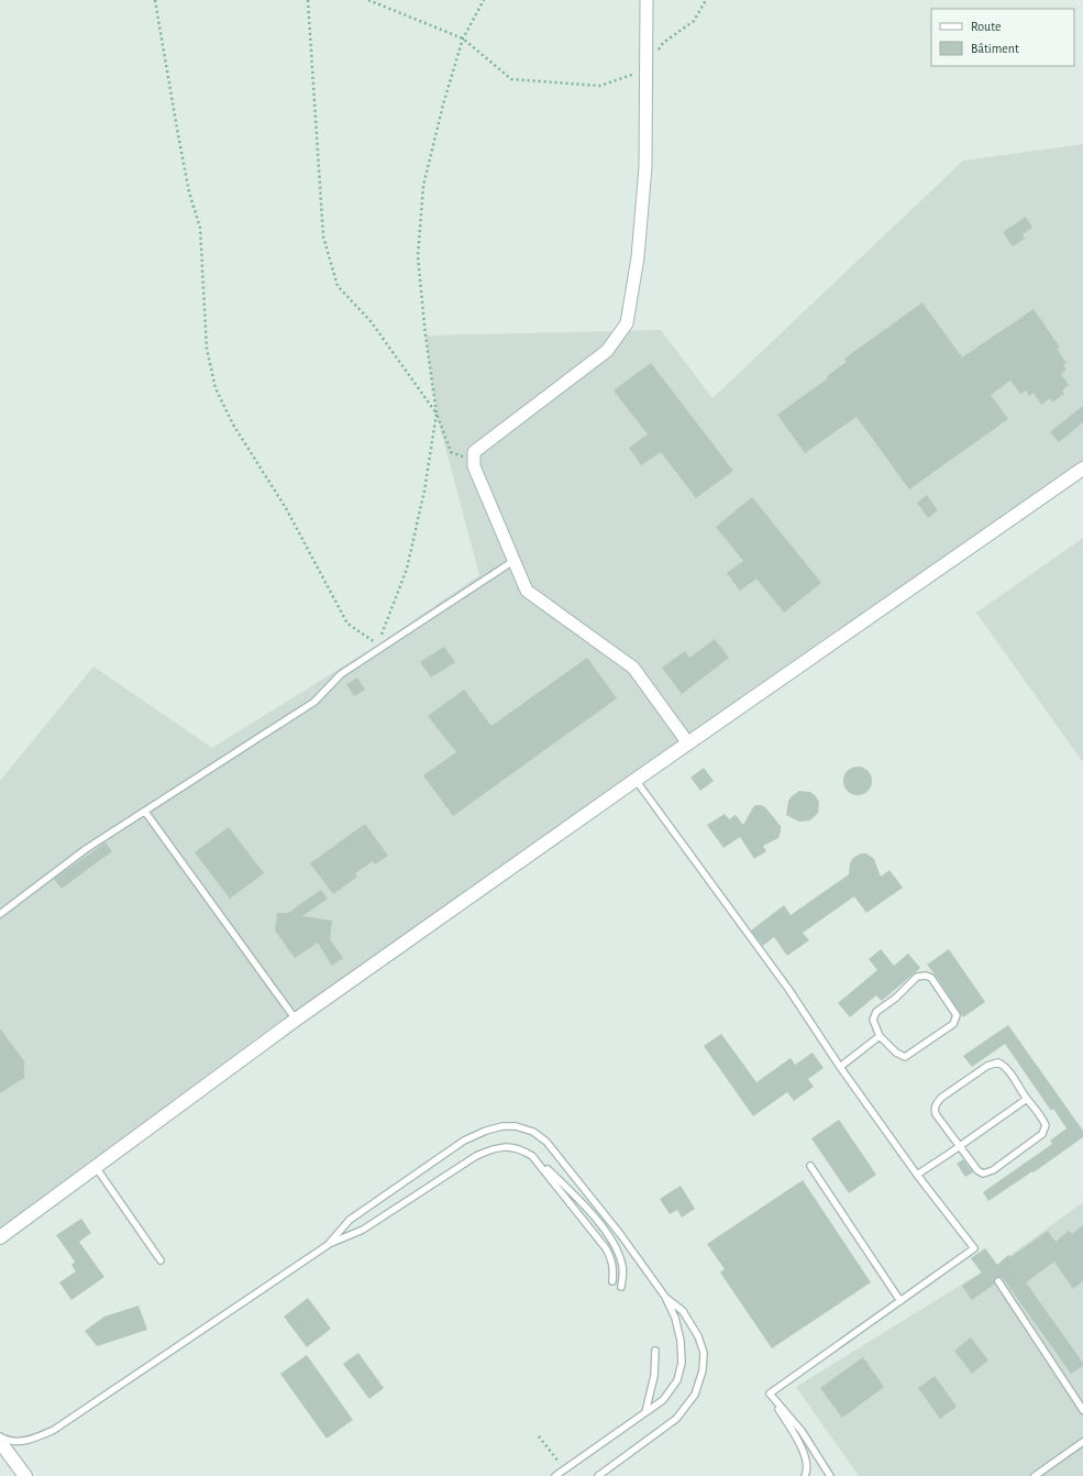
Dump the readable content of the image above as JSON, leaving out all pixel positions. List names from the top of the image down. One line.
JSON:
{"legend":["Route","Bâtiment"]}
